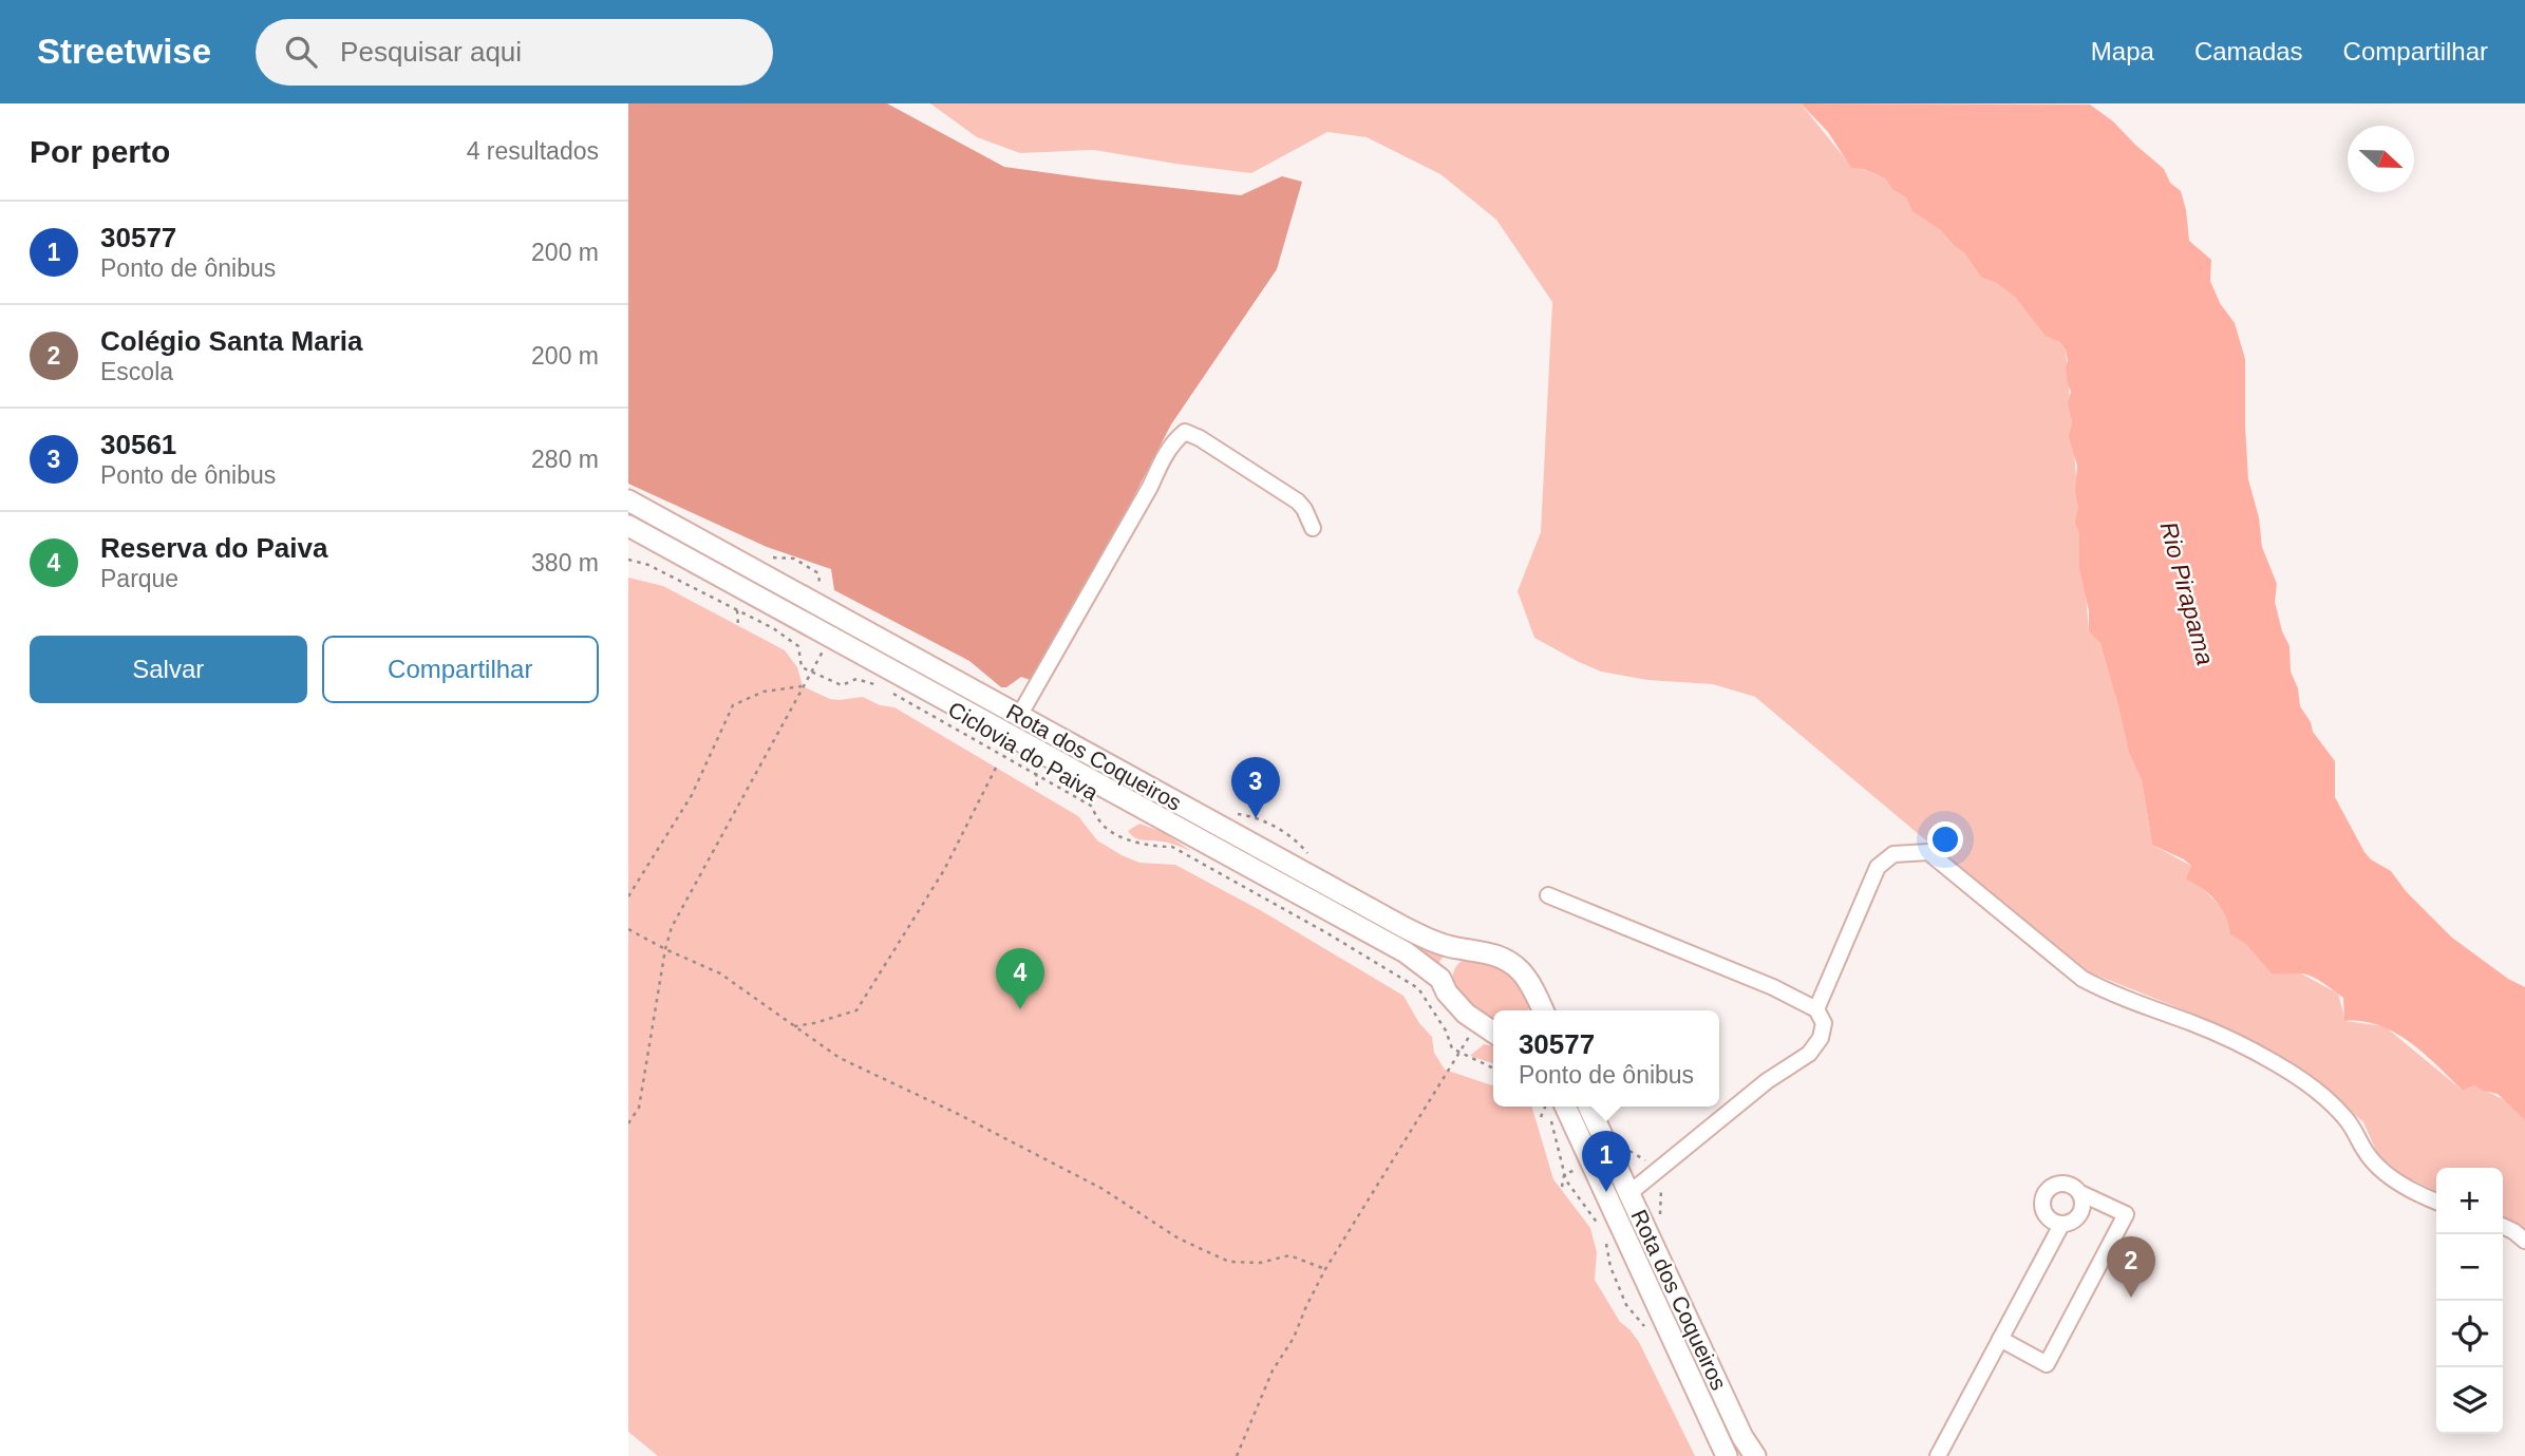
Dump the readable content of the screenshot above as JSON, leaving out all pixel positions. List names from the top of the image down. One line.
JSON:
{"streets":{"main road":["Rota dos Coqueiros"],"path":["Ciclovia do Paiva"]},"water":["Rio Pirapama"],"north":"right","page":{"header":"Streetwise","search":"Pesquisar aqui","nav":["Mapa","Camadas","Compartilhar"],"heading":["Por perto","4 resultados"],"list":[{"mark":"1","name":"30577","note":"Ponto de ônibus","value":"200 m"},{"mark":"2","name":"Colégio Santa Maria","note":"Escola","value":"200 m"},{"mark":"3","name":"30561","note":"Ponto de ônibus","value":"280 m"},{"mark":"4","name":"Reserva do Paiva","note":"Parque","value":"380 m"}],"buttons":["Salvar","Compartilhar"],"pins":["3","4","1","2"],"popup":["30577","Ponto de ônibus"],"map_buttons":["+","−"]}}
